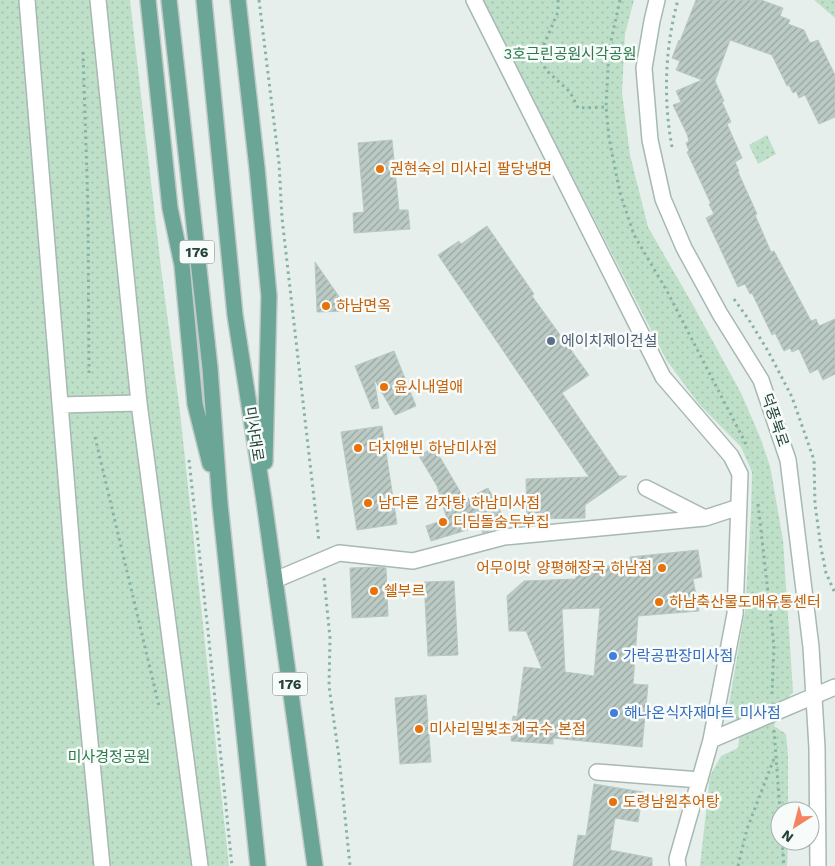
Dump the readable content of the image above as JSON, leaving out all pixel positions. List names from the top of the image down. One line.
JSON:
{"streets":{"main road":["176","미사대로"],"street":["덕풍북로"]},"parks":["3호근린공원시각공원","미사경정공원"],"places":["권현숙의 미사리 팔당냉면","하남면옥","에이치제이건설","윤시내열애","더치앤빈 하남미사점","남다른 감자탕 하남미사점","디딤돌숨두부집","어무이맛 양평해장국 하남점","쉘부르","하남축산물도매유통센터","가락공판장미사점","해나온식자재마트 미사점","미사리밀빛초계국수 본점","도령남원추어탕"],"north":"bottom left"}
